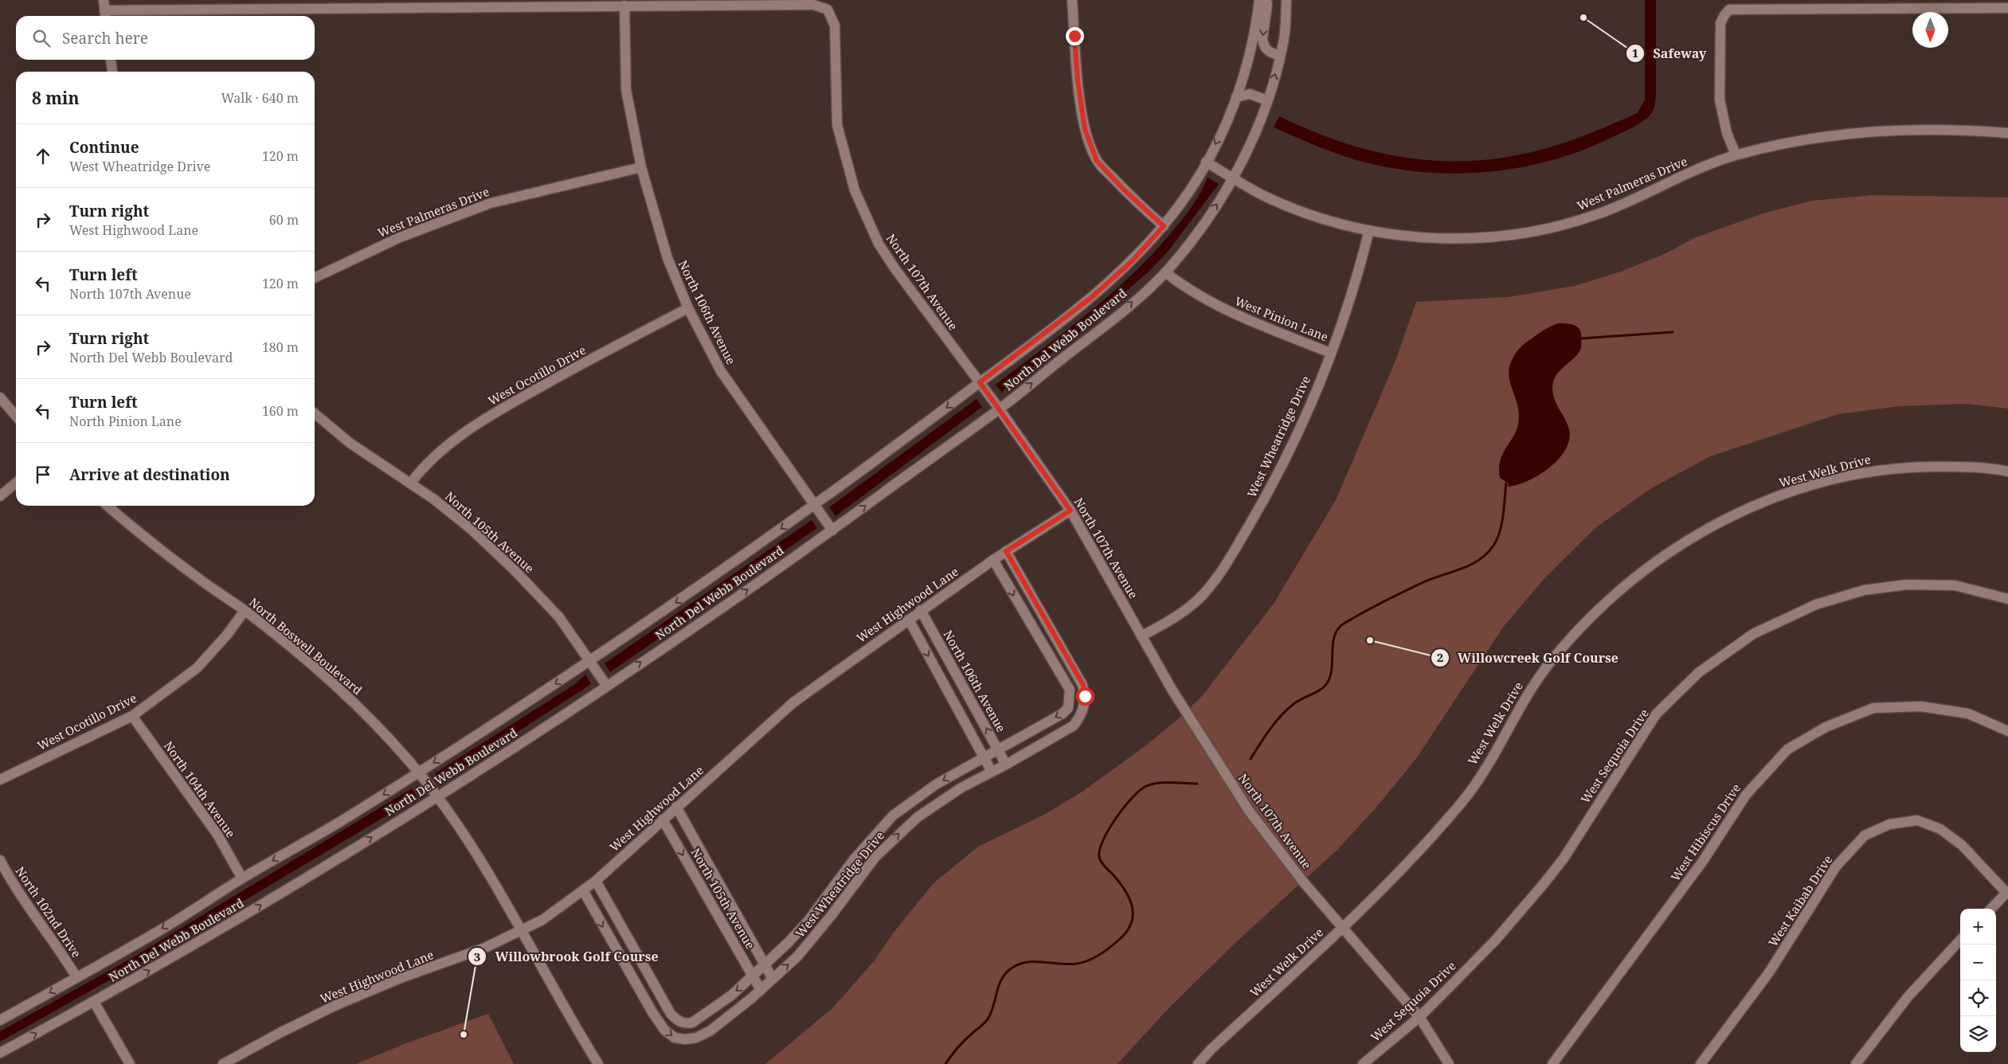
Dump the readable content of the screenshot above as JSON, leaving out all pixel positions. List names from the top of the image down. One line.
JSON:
{"streets":{"street":["West Palmeras Drive","North 107th Avenue","North 106th Avenue","West Pinion Lane","North Del Webb Boulevard","West Ocotillo Drive","West Wheatridge Drive","West Welk Drive","North 105th Avenue","West Highwood Lane","North Boswell Boulevard","West Sequoia Drive","North 104th Avenue","West Hibiscus Drive","West Kaibab Drive","North 102nd Drive"]},"crossings":[["West Palmeras Drive","North 106th Avenue"],["West Palmeras Drive","North Del Webb Boulevard"],["West Palmeras Drive","West Wheatridge Drive"],["North 107th Avenue","North 106th Avenue"],["North 107th Avenue","North Del Webb Boulevard"],["North 107th Avenue","West Wheatridge Drive"],["North 107th Avenue","West Welk Drive"],["North 107th Avenue","West Highwood Lane"],["North 107th Avenue","West Sequoia Drive"],["North 106th Avenue","North Del Webb Boulevard"],["North 106th Avenue","West Ocotillo Drive"],["North 106th Avenue","West Wheatridge Drive"],["North 106th Avenue","West Highwood Lane"],["West Pinion Lane","North Del Webb Boulevard"],["West Pinion Lane","West Wheatridge Drive"],["North Del Webb Boulevard","North 105th Avenue"],["North Del Webb Boulevard","North Boswell Boulevard"],["North Del Webb Boulevard","North 104th Avenue"],["North Del Webb Boulevard","North 102nd Drive"],["West Ocotillo Drive","North 105th Avenue"],["West Ocotillo Drive","North Boswell Boulevard"],["West Ocotillo Drive","North 104th Avenue"],["West Wheatridge Drive","North 105th Avenue"],["West Wheatridge Drive","West Highwood Lane"],["North 105th Avenue","West Highwood Lane"],["West Highwood Lane","North Boswell Boulevard"]],"places":["Safeway","Willowcreek Golf Course","Willowbrook Golf Course"],"north":"bottom","page":{"search":"Search here","heading":["8 min","Walk · 640 m"],"list":[["Continue","West Wheatridge Drive","120 m"],["Turn right","West Highwood Lane","60 m"],["Turn left","North 107th Avenue","120 m"],["Turn right","North Del Webb Boulevard","180 m"],["Turn left","North Pinion Lane","160 m"],"Arrive at destination"],"map_buttons":["+","−"]}}
